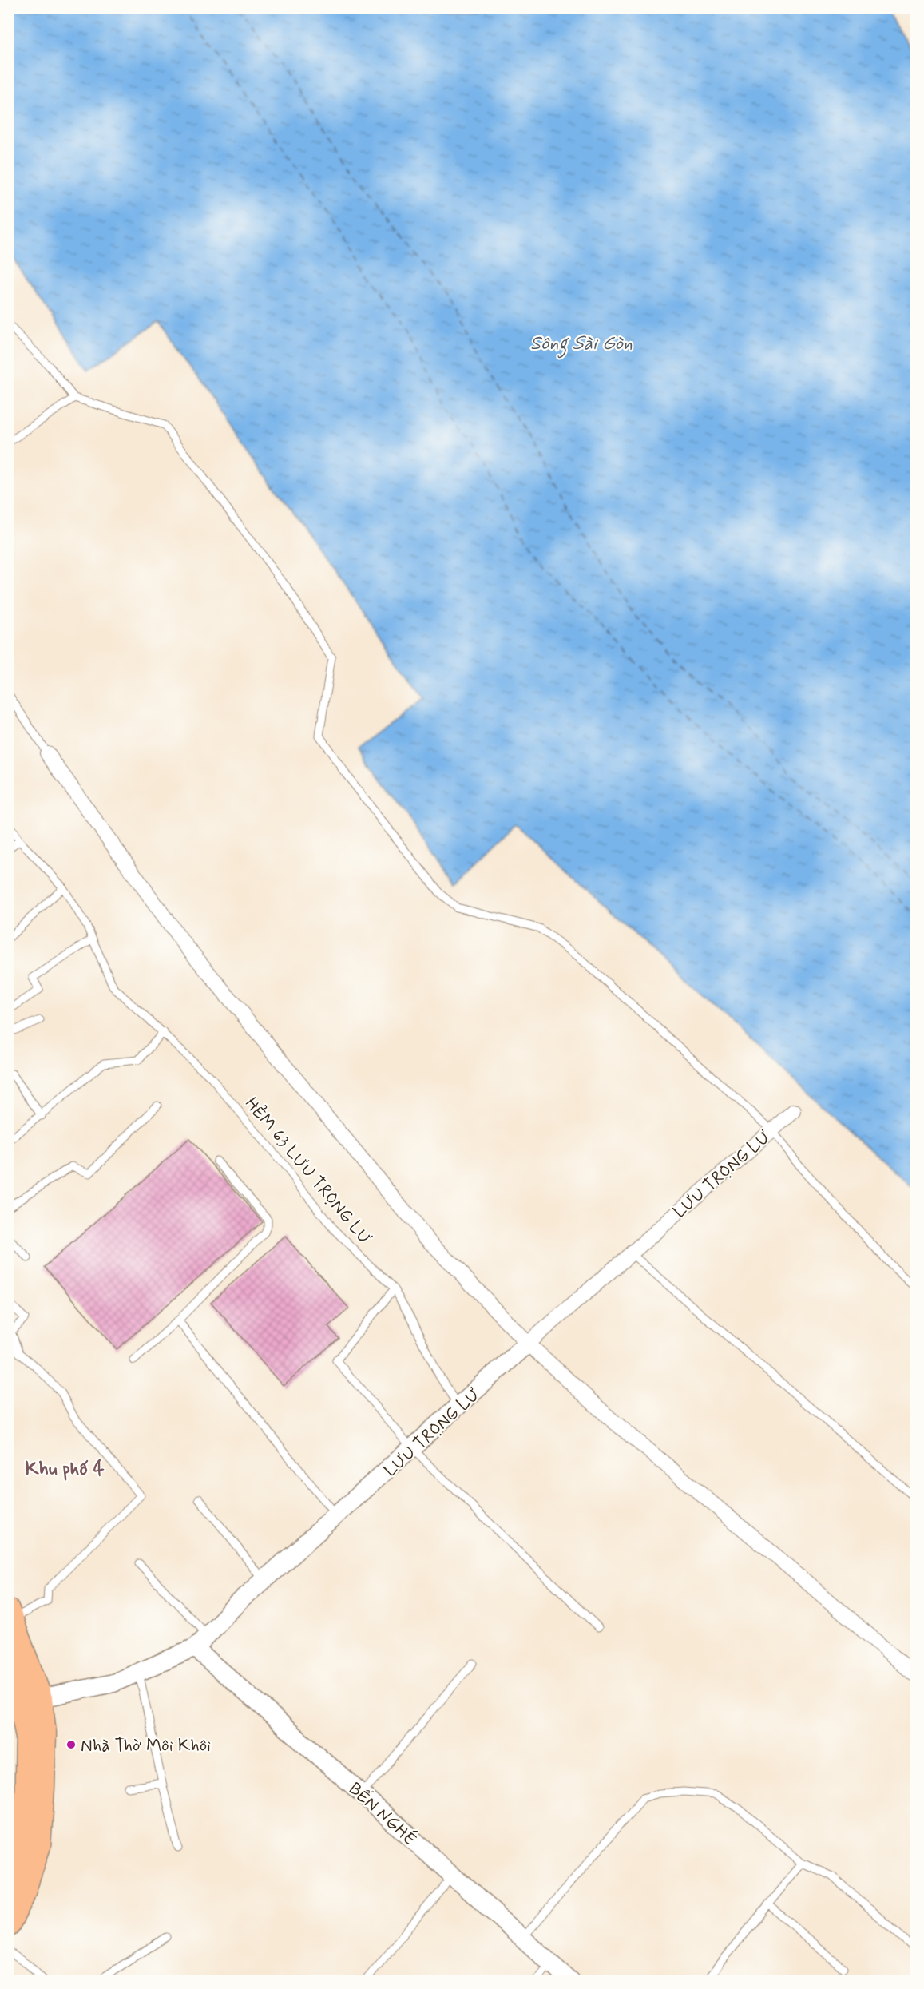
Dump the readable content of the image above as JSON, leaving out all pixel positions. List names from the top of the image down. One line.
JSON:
{"streets":{"street":["LƯU TRỌNG LƯ","BẾN NGHÉ"],"lane":["HẺM 63 LƯU TRỌNG LƯ"]},"crossings":[["HẺM 63 LƯU TRỌNG LƯ","LƯU TRỌNG LƯ"],["LƯU TRỌNG LƯ","BẾN NGHÉ"]],"districts":["Khu phố 4"],"water":["Sông Sài Gòn"],"places":["Nhà Thờ Môi Khôi"]}
